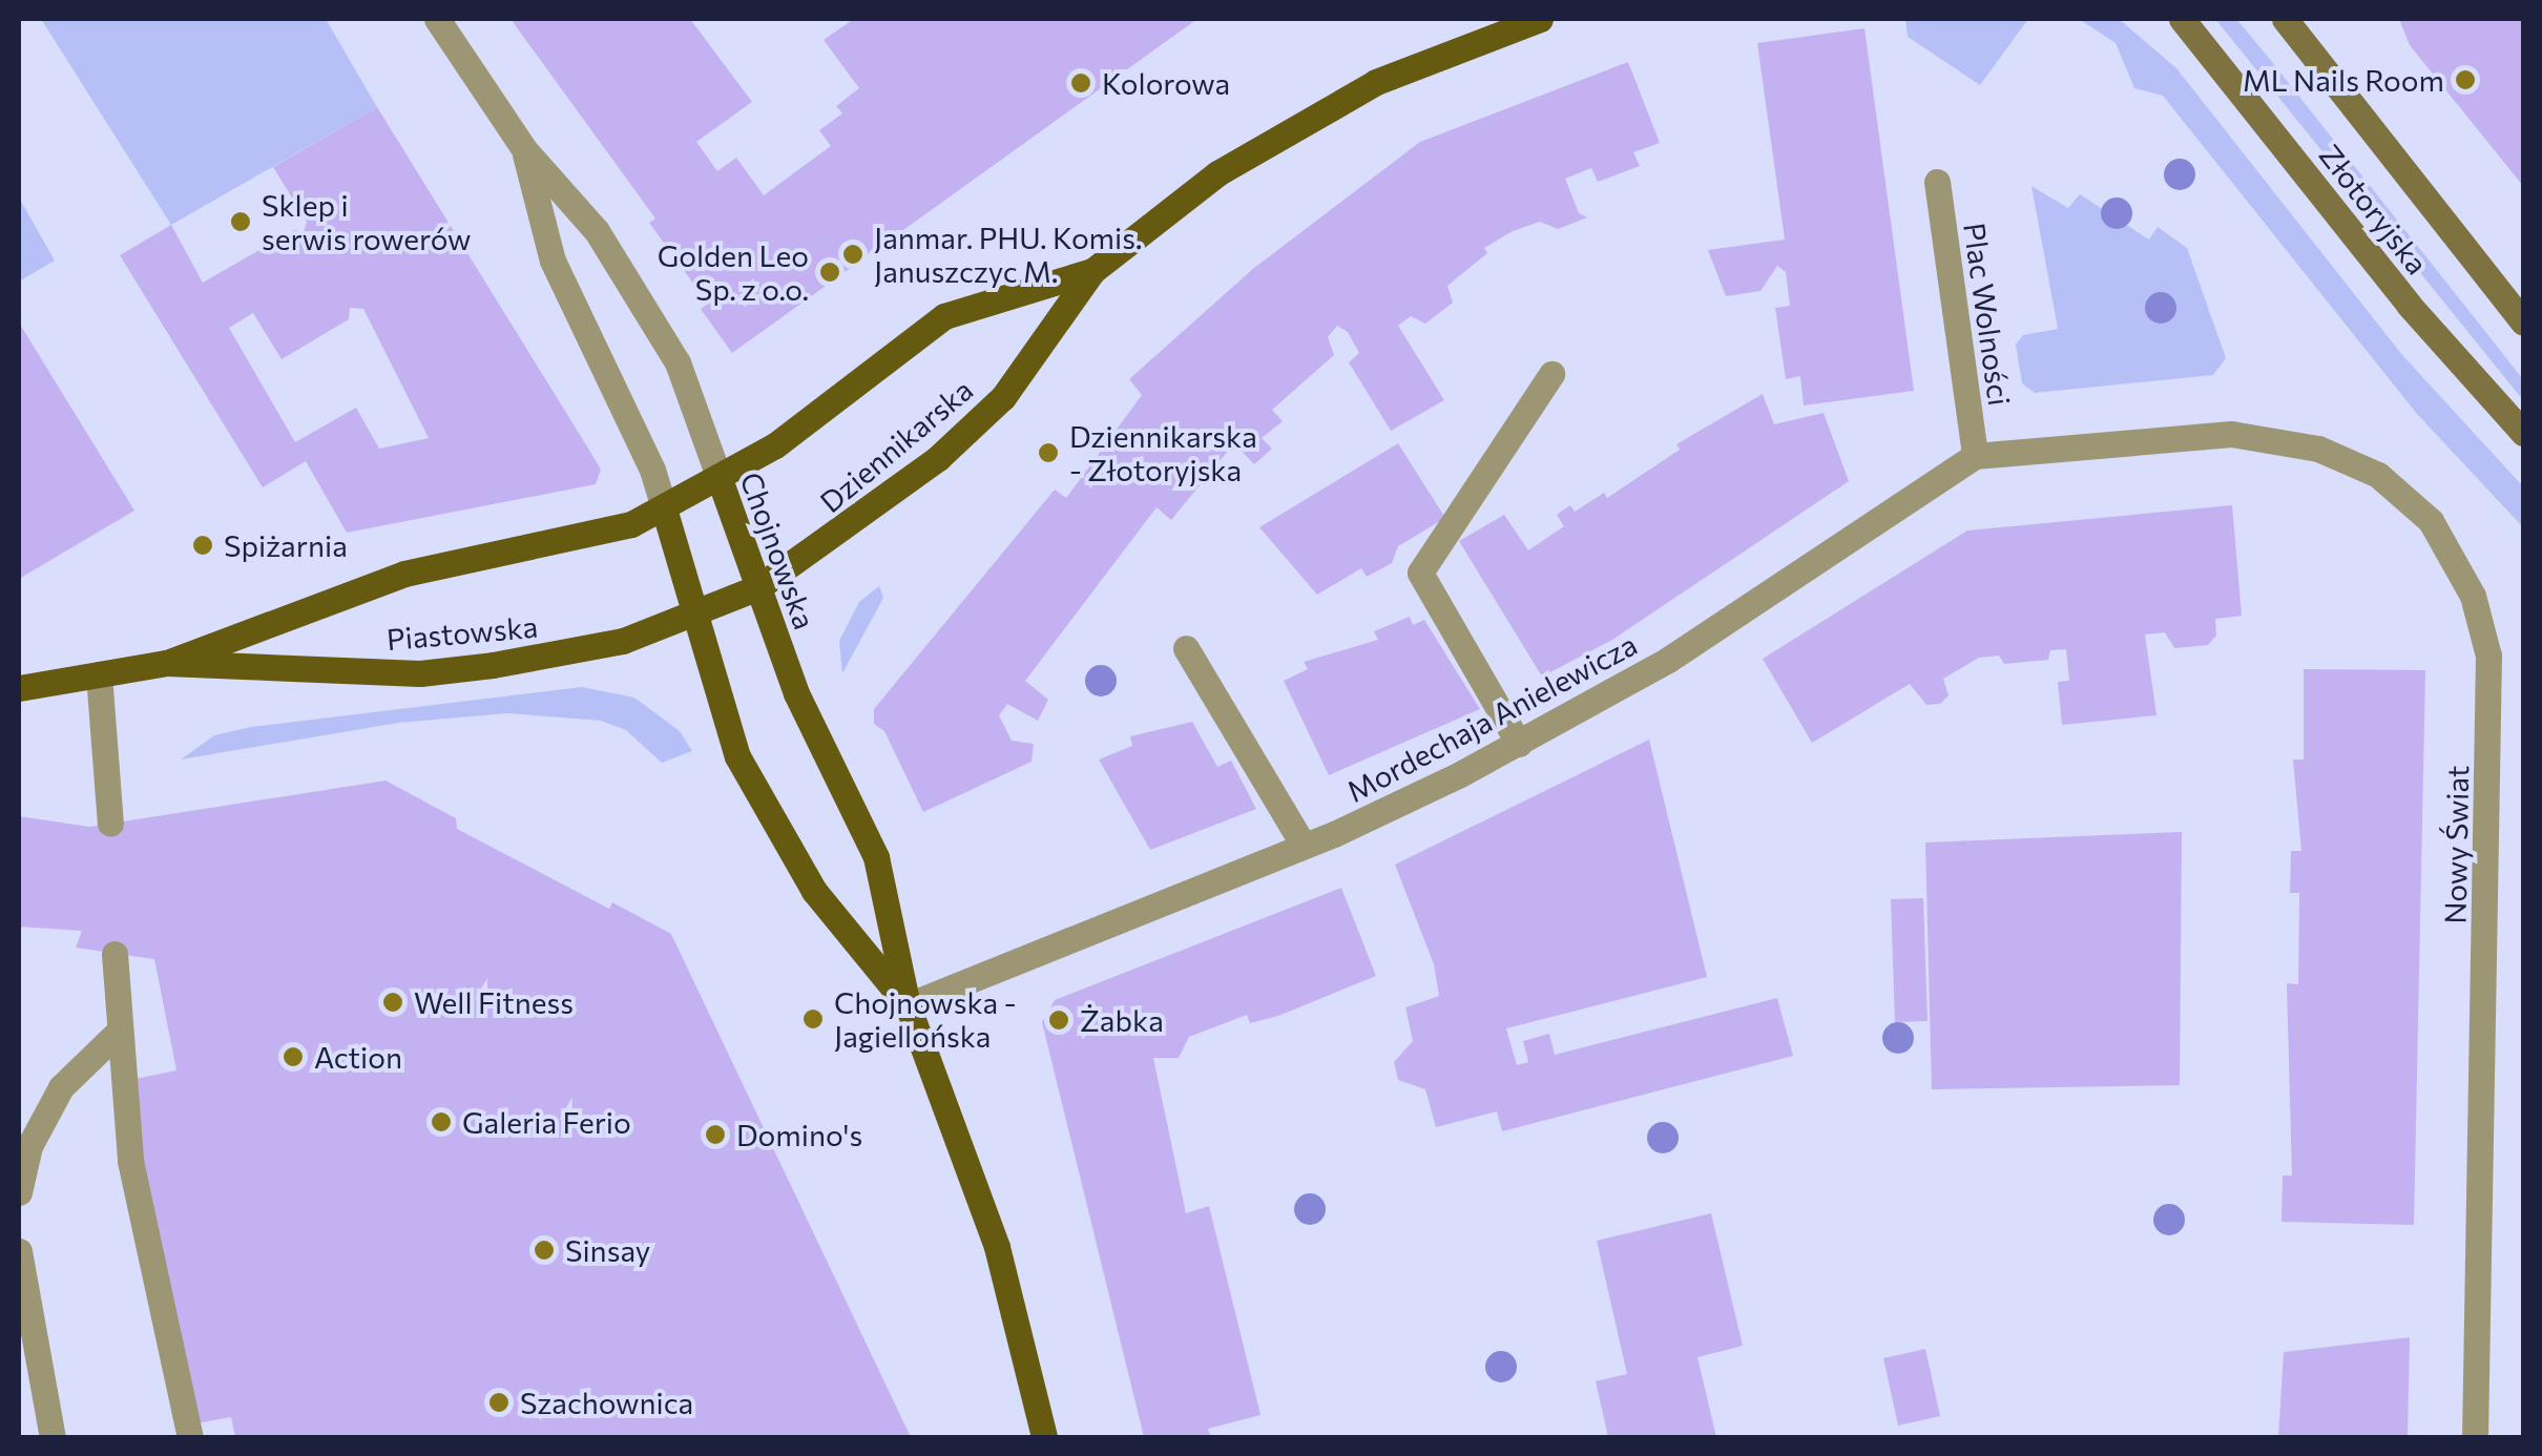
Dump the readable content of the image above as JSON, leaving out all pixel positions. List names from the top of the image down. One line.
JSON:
{"streets":{"main road":["Dziennikarska","Chojnowska","Piastowska"],"street":["Złotoryjska","Plac Wolności","Mordechaja Anielewicza","Nowy Świat"]},"crossings":[["Plac Wolności","Mordechaja Anielewicza"],["Dziennikarska","Chojnowska"],["Dziennikarska","Piastowska"],["Chojnowska","Piastowska"],["Chojnowska","Mordechaja Anielewicza"],["Mordechaja Anielewicza","Nowy Świat"]],"places":["ML Nails Room","Kolorowa","Sklep i serwis rowerów","Janmar. PHU. Komis. Januszczyc M.","Golden Leo Sp. z o.o.","Dziennikarska - Złotoryjska","Spiżarnia","Well Fitness","Chojnowska - Jagiellońska","Żabka","Action","Galeria Ferio","Domino's","Sinsay","Szachownica"]}
